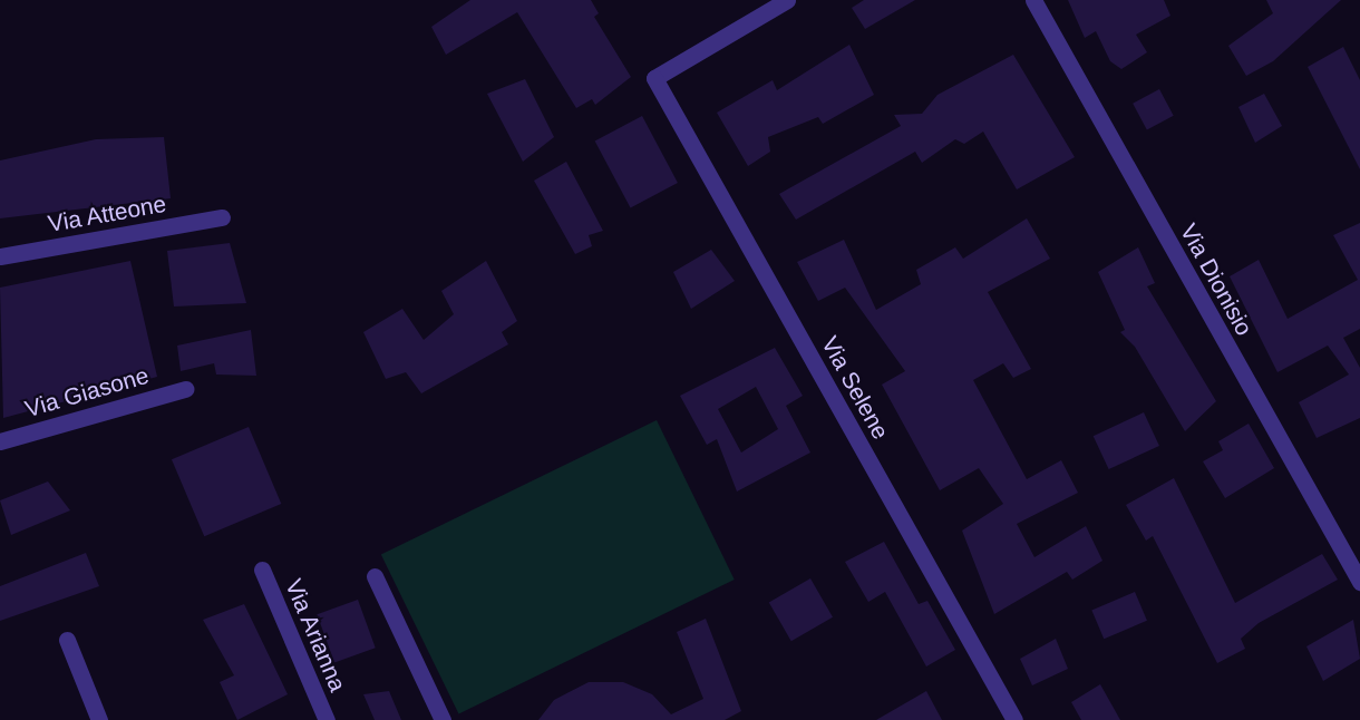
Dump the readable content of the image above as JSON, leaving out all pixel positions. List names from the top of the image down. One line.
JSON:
{"streets":{"street":["Via Atteone","Via Dionisio","Via Selene","Via Giasone","Via Arianna"]}}
